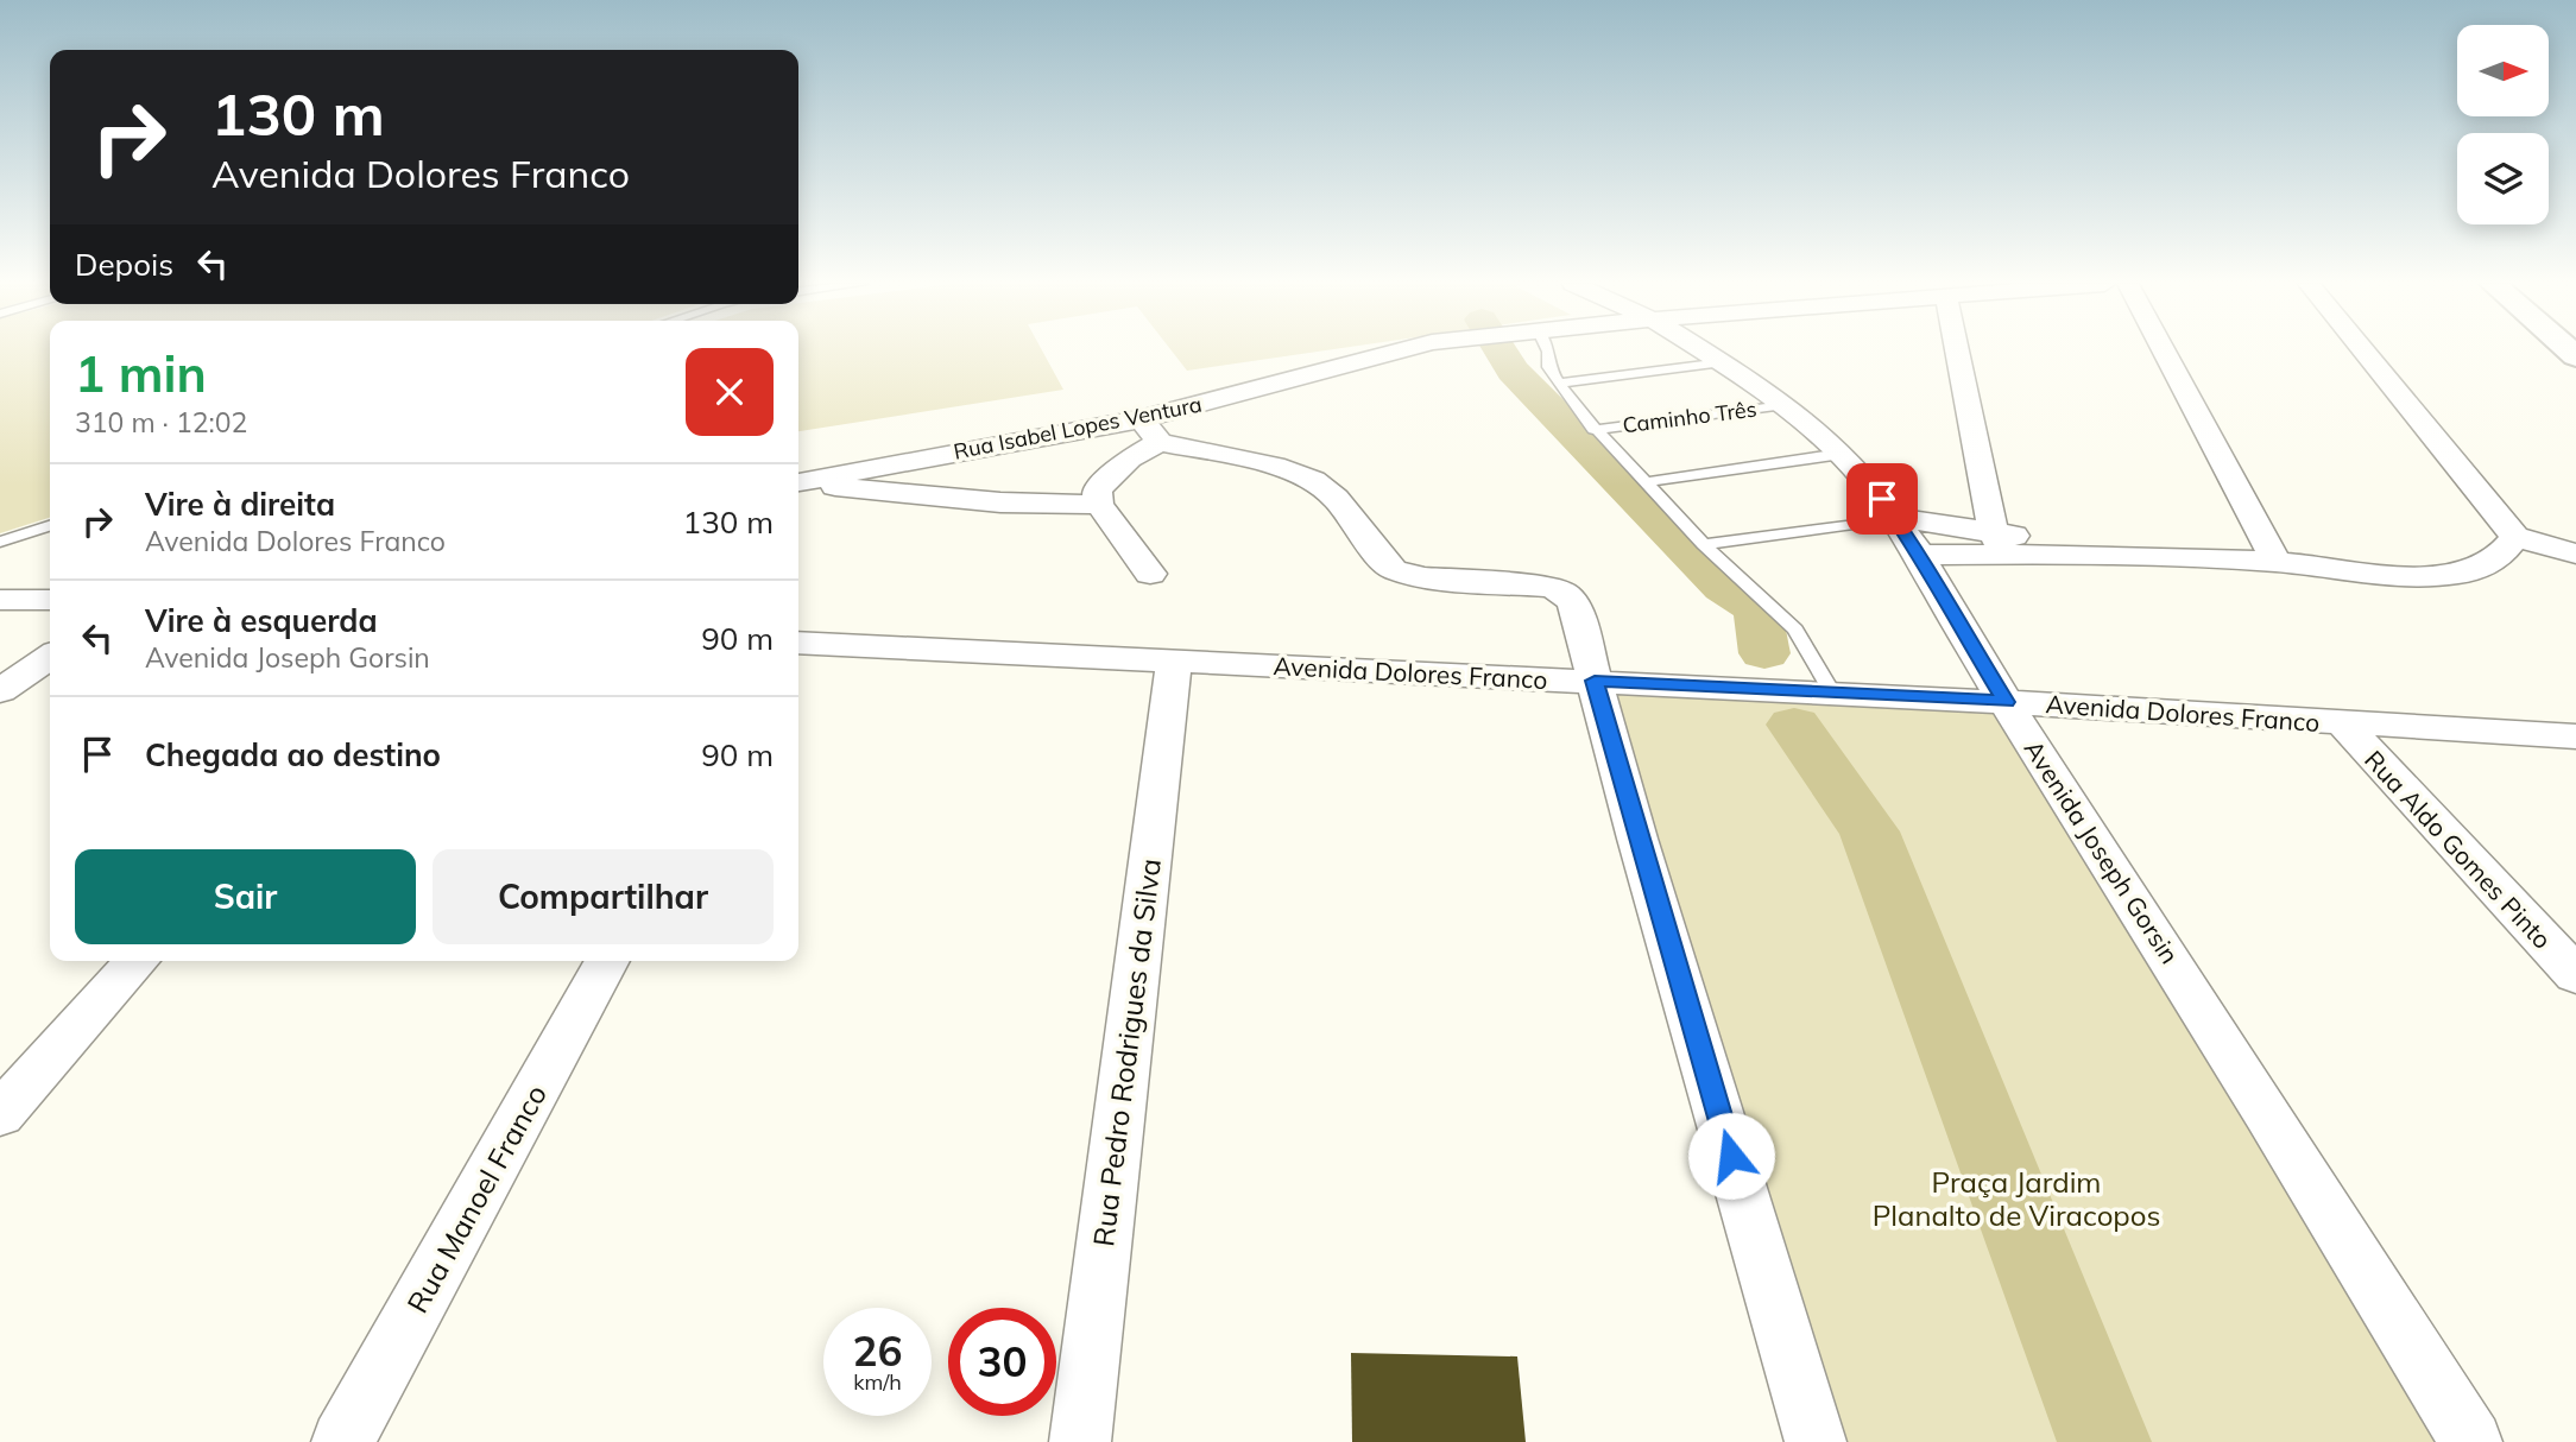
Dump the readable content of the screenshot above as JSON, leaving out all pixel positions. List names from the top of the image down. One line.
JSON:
{"streets":{"street":["Rua Isabel Lopes Ventura","Avenida Dolores Franco","Rua Aldo Gomes Pinto","Avenida Joseph Gorsin","Rua Pedro Rodrigues da Silva","Rua Manoel Franco"],"lane":["Caminho Três"]},"crossings":[["Caminho Três","Avenida Joseph Gorsin"],["Avenida Dolores Franco","Rua Aldo Gomes Pinto"],["Avenida Dolores Franco","Avenida Joseph Gorsin"],["Avenida Dolores Franco","Rua Pedro Rodrigues da Silva"]],"parks":["Praça Jardim Planalto de Viracopos"],"north":"right","page":{"turn":["130 m","Avenida Dolores Franco"],"then":"Depois","heading":["1 min","310 m · 12:02"],"list":[{"name":"Vire à direita","note":"Avenida Dolores Franco","value":"130 m"},{"name":"Vire à esquerda","note":"Avenida Joseph Gorsin","value":"90 m"},{"name":"Chegada ao destino","value":"90 m"}],"buttons":["Sair","Compartilhar"],"speed":"26 km/h","limit":"30"}}
